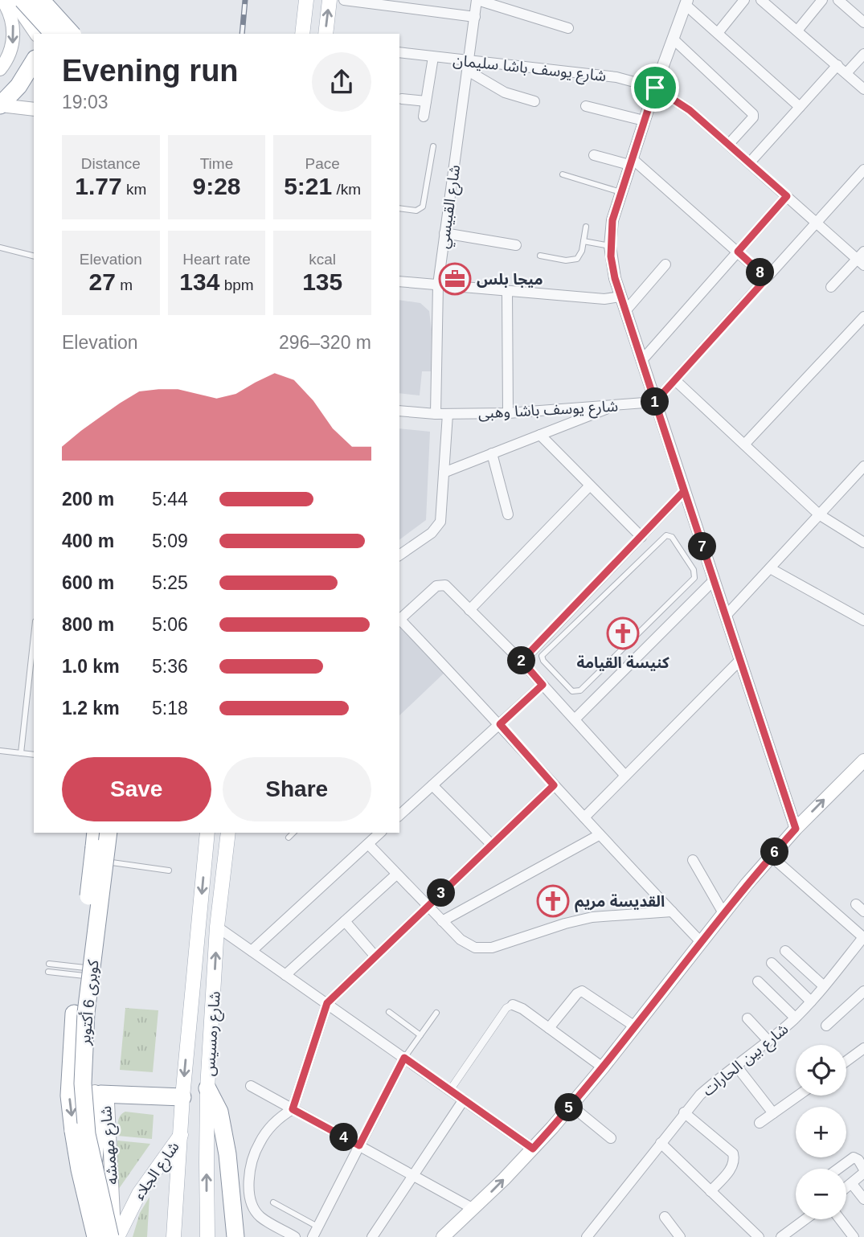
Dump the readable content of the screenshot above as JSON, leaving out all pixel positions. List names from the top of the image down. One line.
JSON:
{"streets":{"highway":["كوبرى 6 أكتوبر"],"main road":["شارع رمسيس","شارع مهمشه","شارع الجلاء"],"street":["شارع يوسف باشا سليمان","شارع القبيسي","شارع يوسف باشا وهبى","شارع بين الحارات"]},"crossings":[["شارع يوسف باشا سليمان","شارع القبيسي"],["شارع القبيسي","شارع يوسف باشا وهبى"],["شارع رمسيس","شارع الجلاء"],["شارع مهمشه","شارع الجلاء"]],"places":{"office":["ميجا بلس"],"church":["كنيسة القيامة","القديسة مريم"]},"page":{"heading":["Evening run","19:03"],"stats":[["Distance","1.77 km"],["Time","9:28"],["Pace","5:21 /km"],["Elevation","27 m"],["Heart rate","134 bpm"],["kcal","135"]],"pins":["8","1","7","2","6","3","5","4"],"chart":["Elevation","296–320 m"],"list":[{"name":"200 m","note":"5:44"},{"name":"400 m","note":"5:09"},{"name":"600 m","note":"5:25"},{"name":"800 m","note":"5:06"},{"name":"1.0 km","note":"5:36"},{"name":"1.2 km","note":"5:18"}],"buttons":["Save","Share"],"map_buttons":["+","−"]}}
